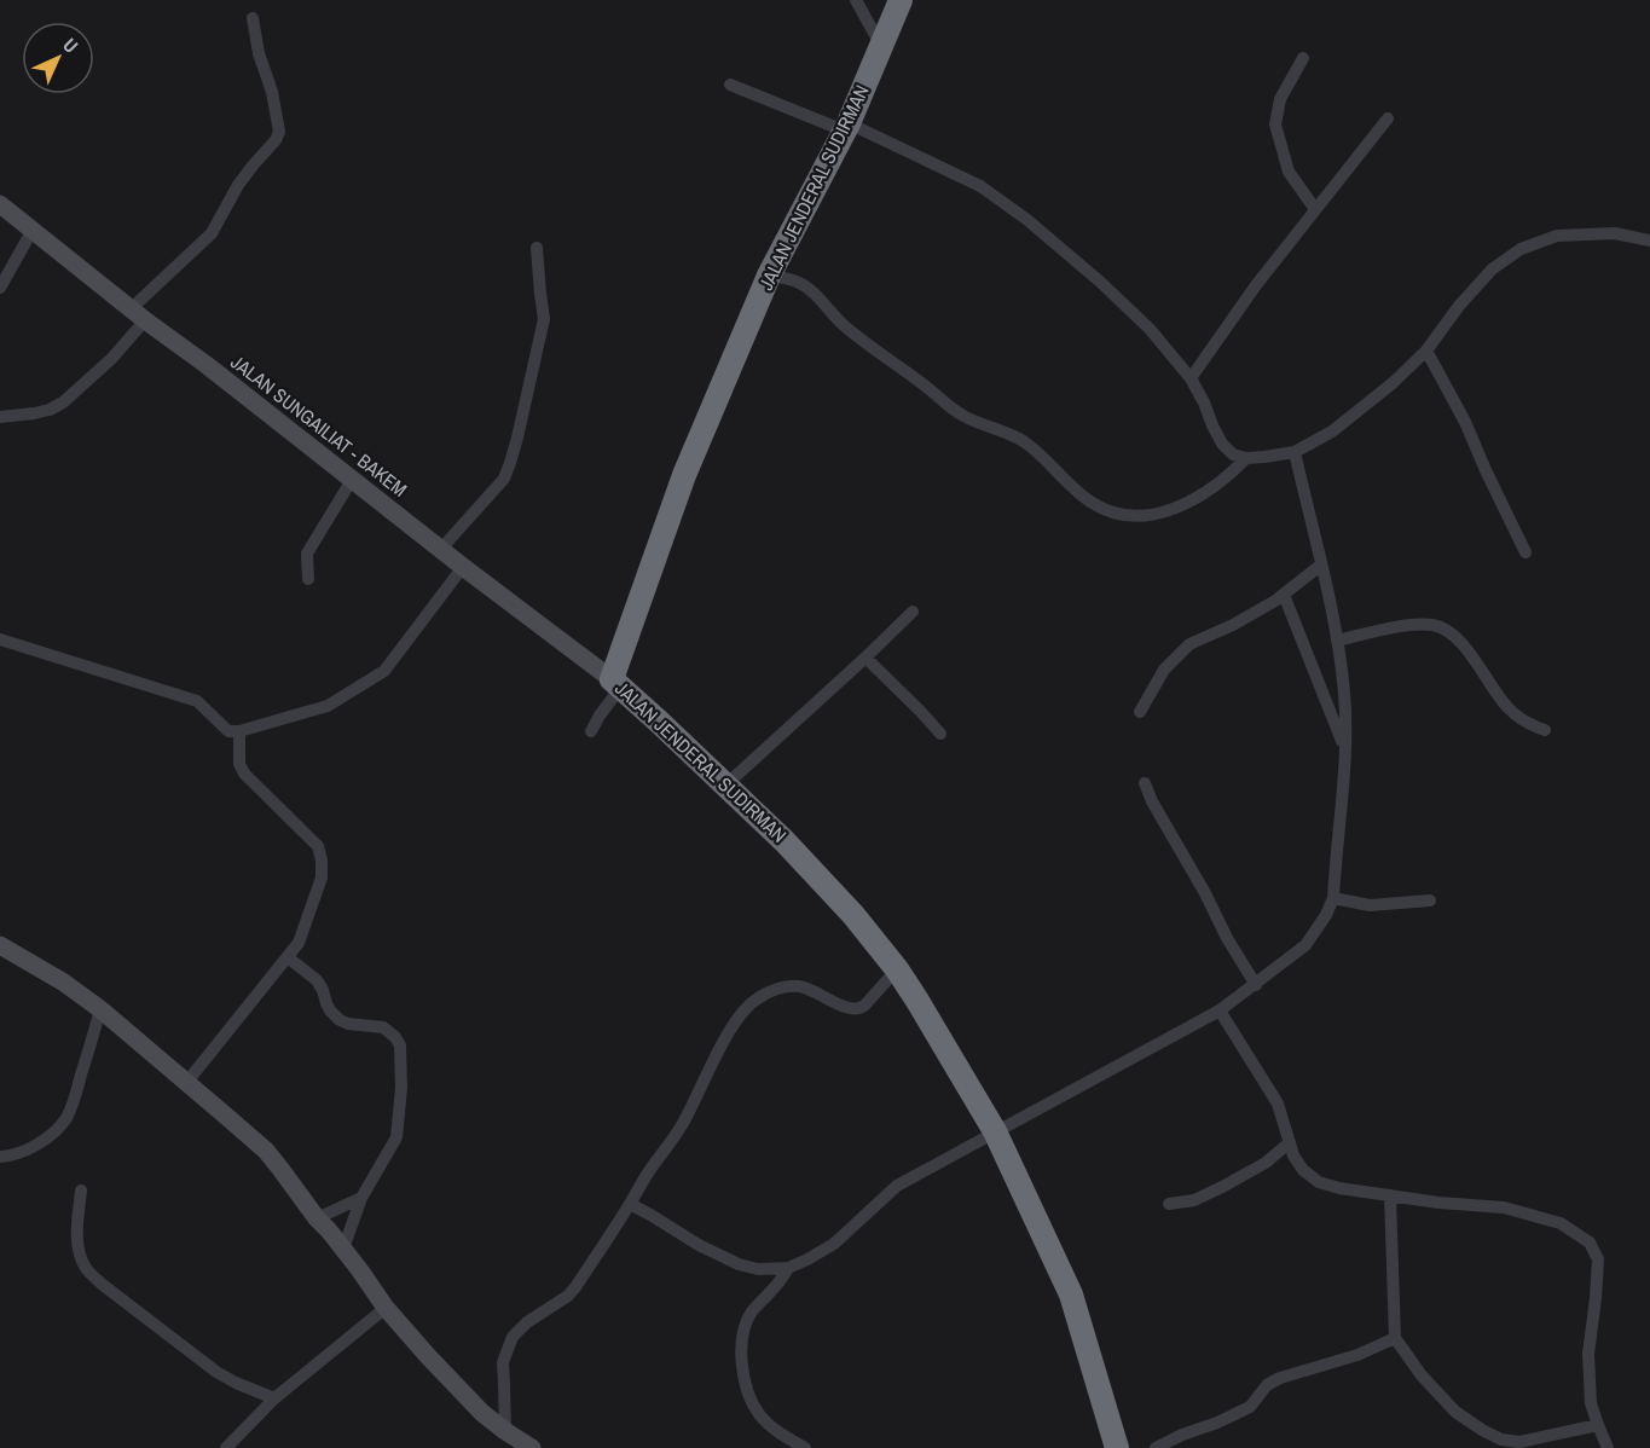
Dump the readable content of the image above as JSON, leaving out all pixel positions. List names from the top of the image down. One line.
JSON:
{"streets":{"highway":["JALAN JENDERAL SUDIRMAN"],"street":["JALAN SUNGAILIAT - BAKEM"]},"crossings":[["JALAN JENDERAL SUDIRMAN","JALAN SUNGAILIAT - BAKEM"]],"north":"top right"}
